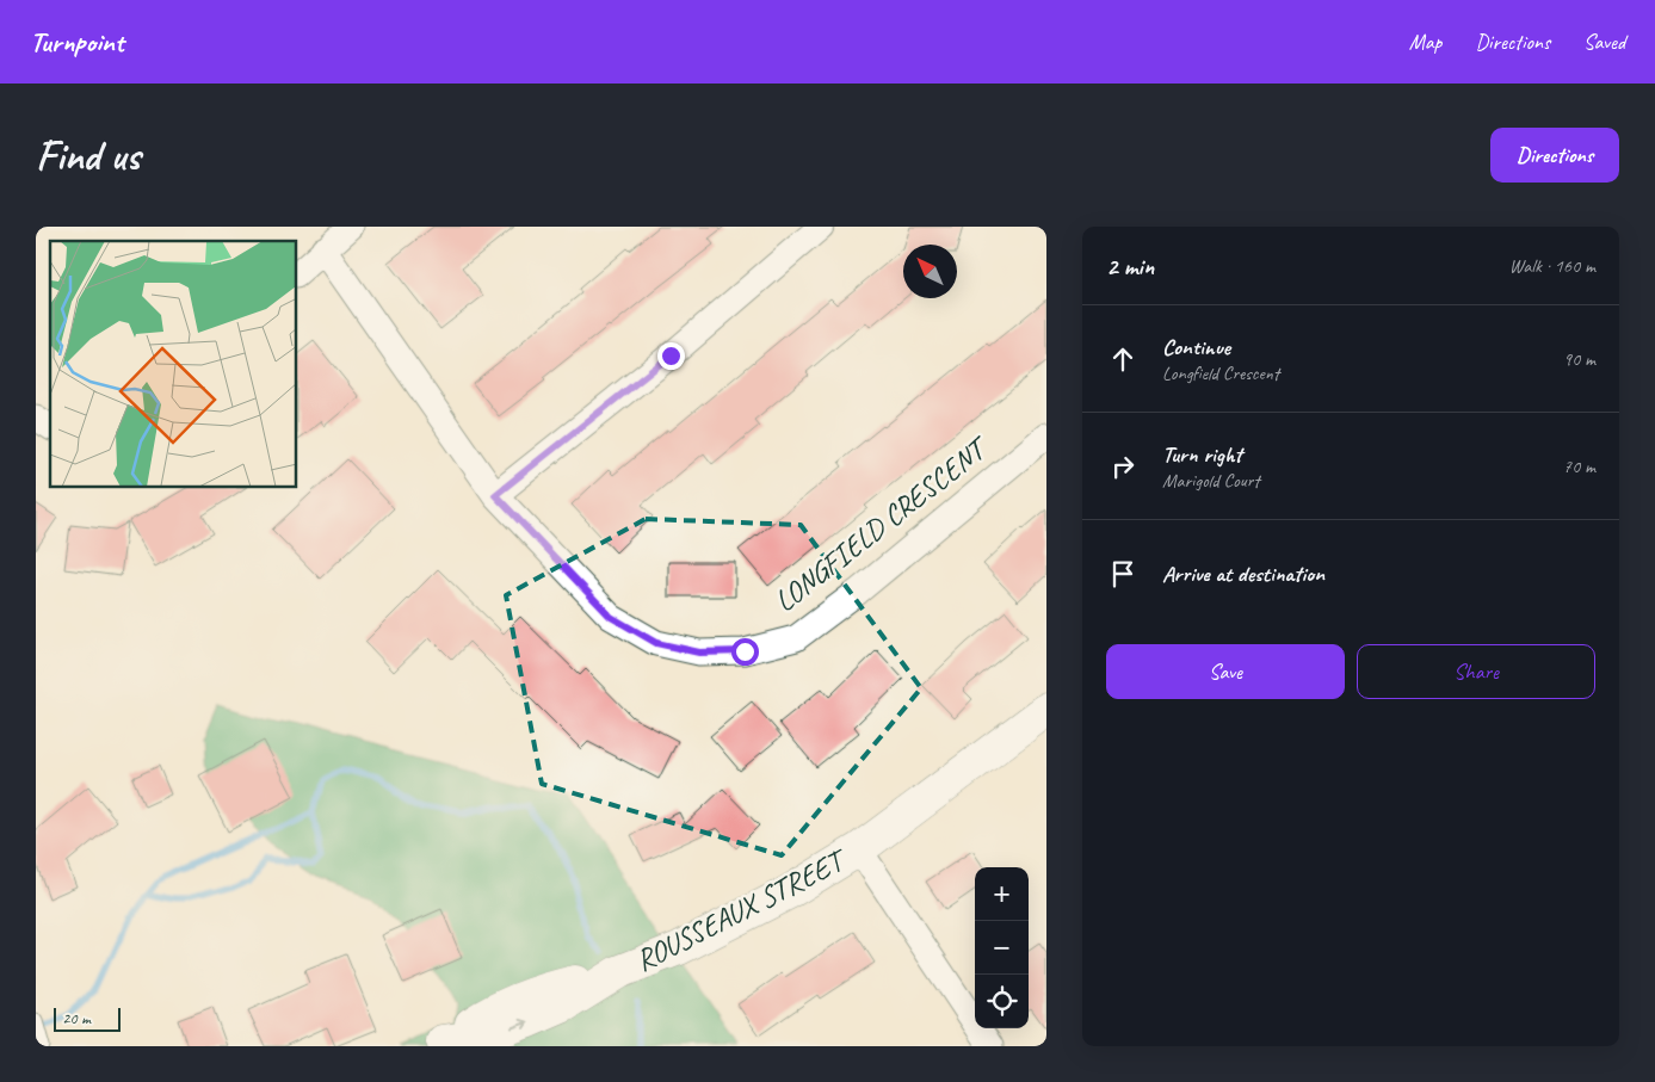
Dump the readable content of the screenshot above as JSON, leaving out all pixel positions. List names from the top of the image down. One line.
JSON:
{"streets":{"main road":["ROUSSEAUX STREET"],"street":["LONGFIELD CRESCENT"]},"scale_bar":"20 m","north":"top left","page":{"header":"Turnpoint","nav":["Map","Directions","Saved"],"buttons":["Directions",["Save","Share"]],"title":"Find us","heading":["2 min","Walk · 160 m"],"list":[["Continue","Longfield Crescent","90 m"],["Turn right","Marigold Court","70 m"],"Arrive at destination"],"map_buttons":["+","−"],"scale":"20 m"}}
